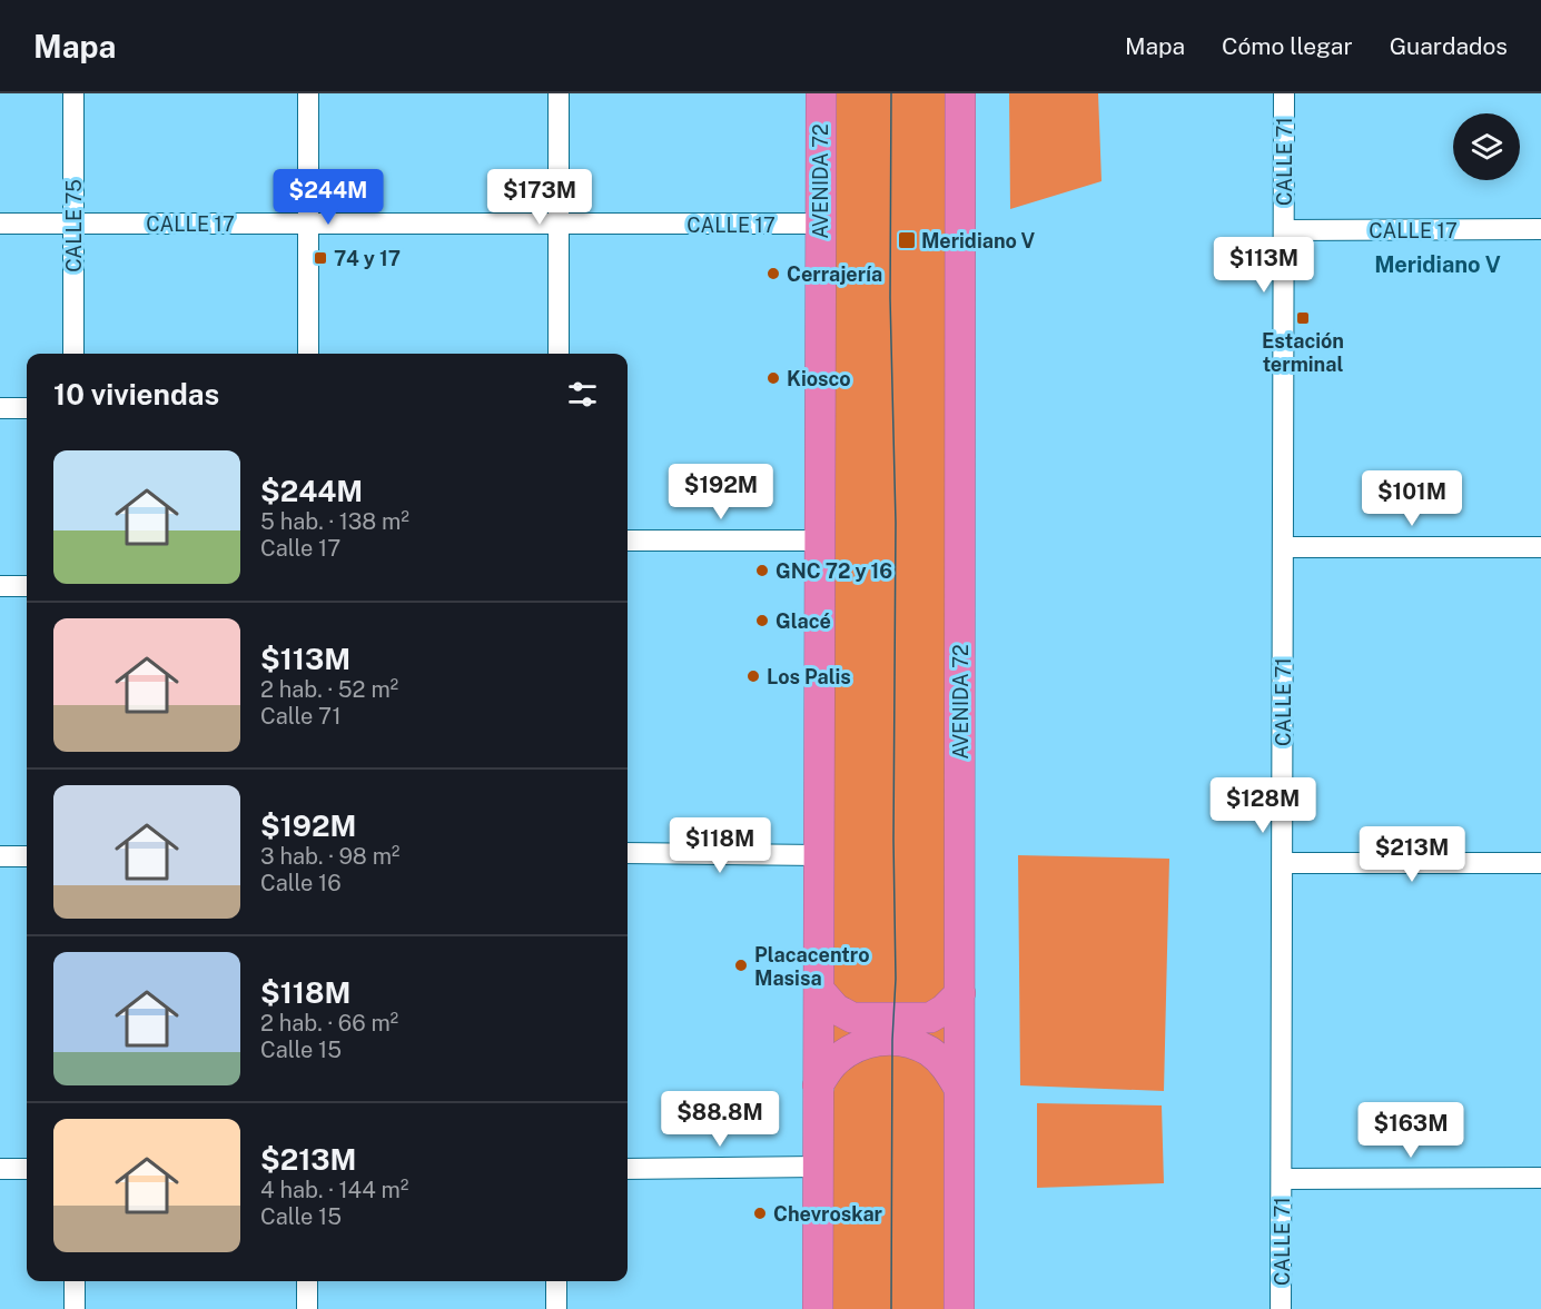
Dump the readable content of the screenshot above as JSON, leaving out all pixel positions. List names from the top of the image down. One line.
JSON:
{"streets":{"highway":["AVENIDA 72"],"street":["CALLE 71","CALLE 17","CALLE 75"]},"crossings":[["CALLE 71","CALLE 17"],["AVENIDA 72","CALLE 17"],["CALLE 17","CALLE 75"]],"districts":["Meridiano V"],"places":{"transit":["Meridiano V","74 y 17","Estación terminal"],"other":["Cerrajería","Kiosco","GNC 72 y 16","Glacé","Los Palis","Placacentro Masisa","Chevroskar"]},"page":{"header":"Mapa","nav":["Mapa","Cómo llegar","Guardados"],"price":["$244M","$173M","$113M","$192M","$101M","$128M","$118M","$213M","$88.8M","$163M"],"heading":"10 viviendas","list":[{"name":"$244M","note":"5 hab. · 138 m² · Calle 17"},{"name":"$113M","note":"2 hab. · 52 m² · Calle 71"},{"name":"$192M","note":"3 hab. · 98 m² · Calle 16"},{"name":"$118M","note":"2 hab. · 66 m² · Calle 15"},{"name":"$213M","note":"4 hab. · 144 m² · Calle 15"}]}}
